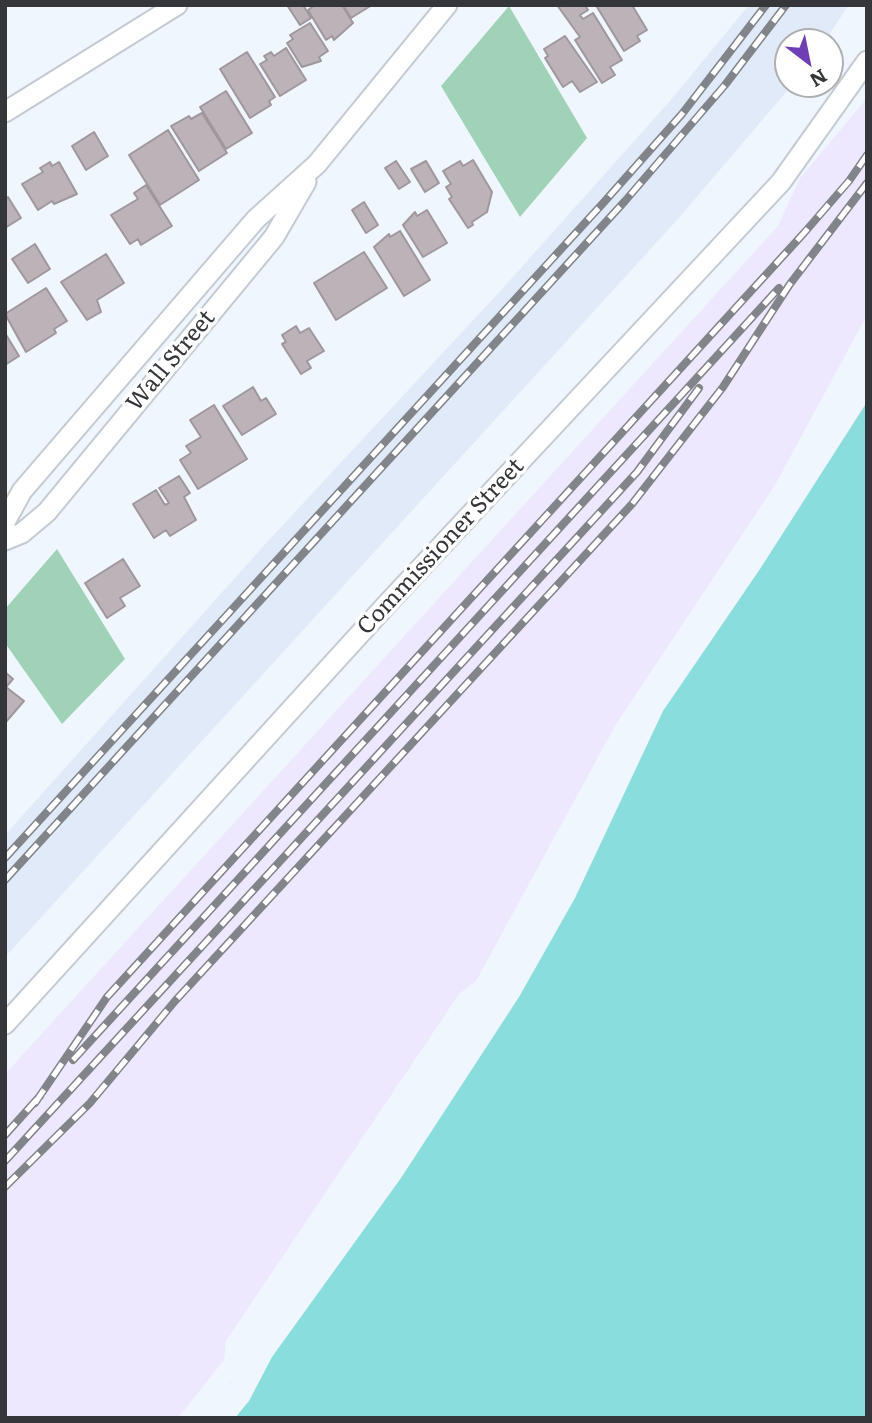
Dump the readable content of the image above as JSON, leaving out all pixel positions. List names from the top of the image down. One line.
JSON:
{"streets":{"street":["Wall Street","Commissioner Street"]},"north":"bottom right"}
